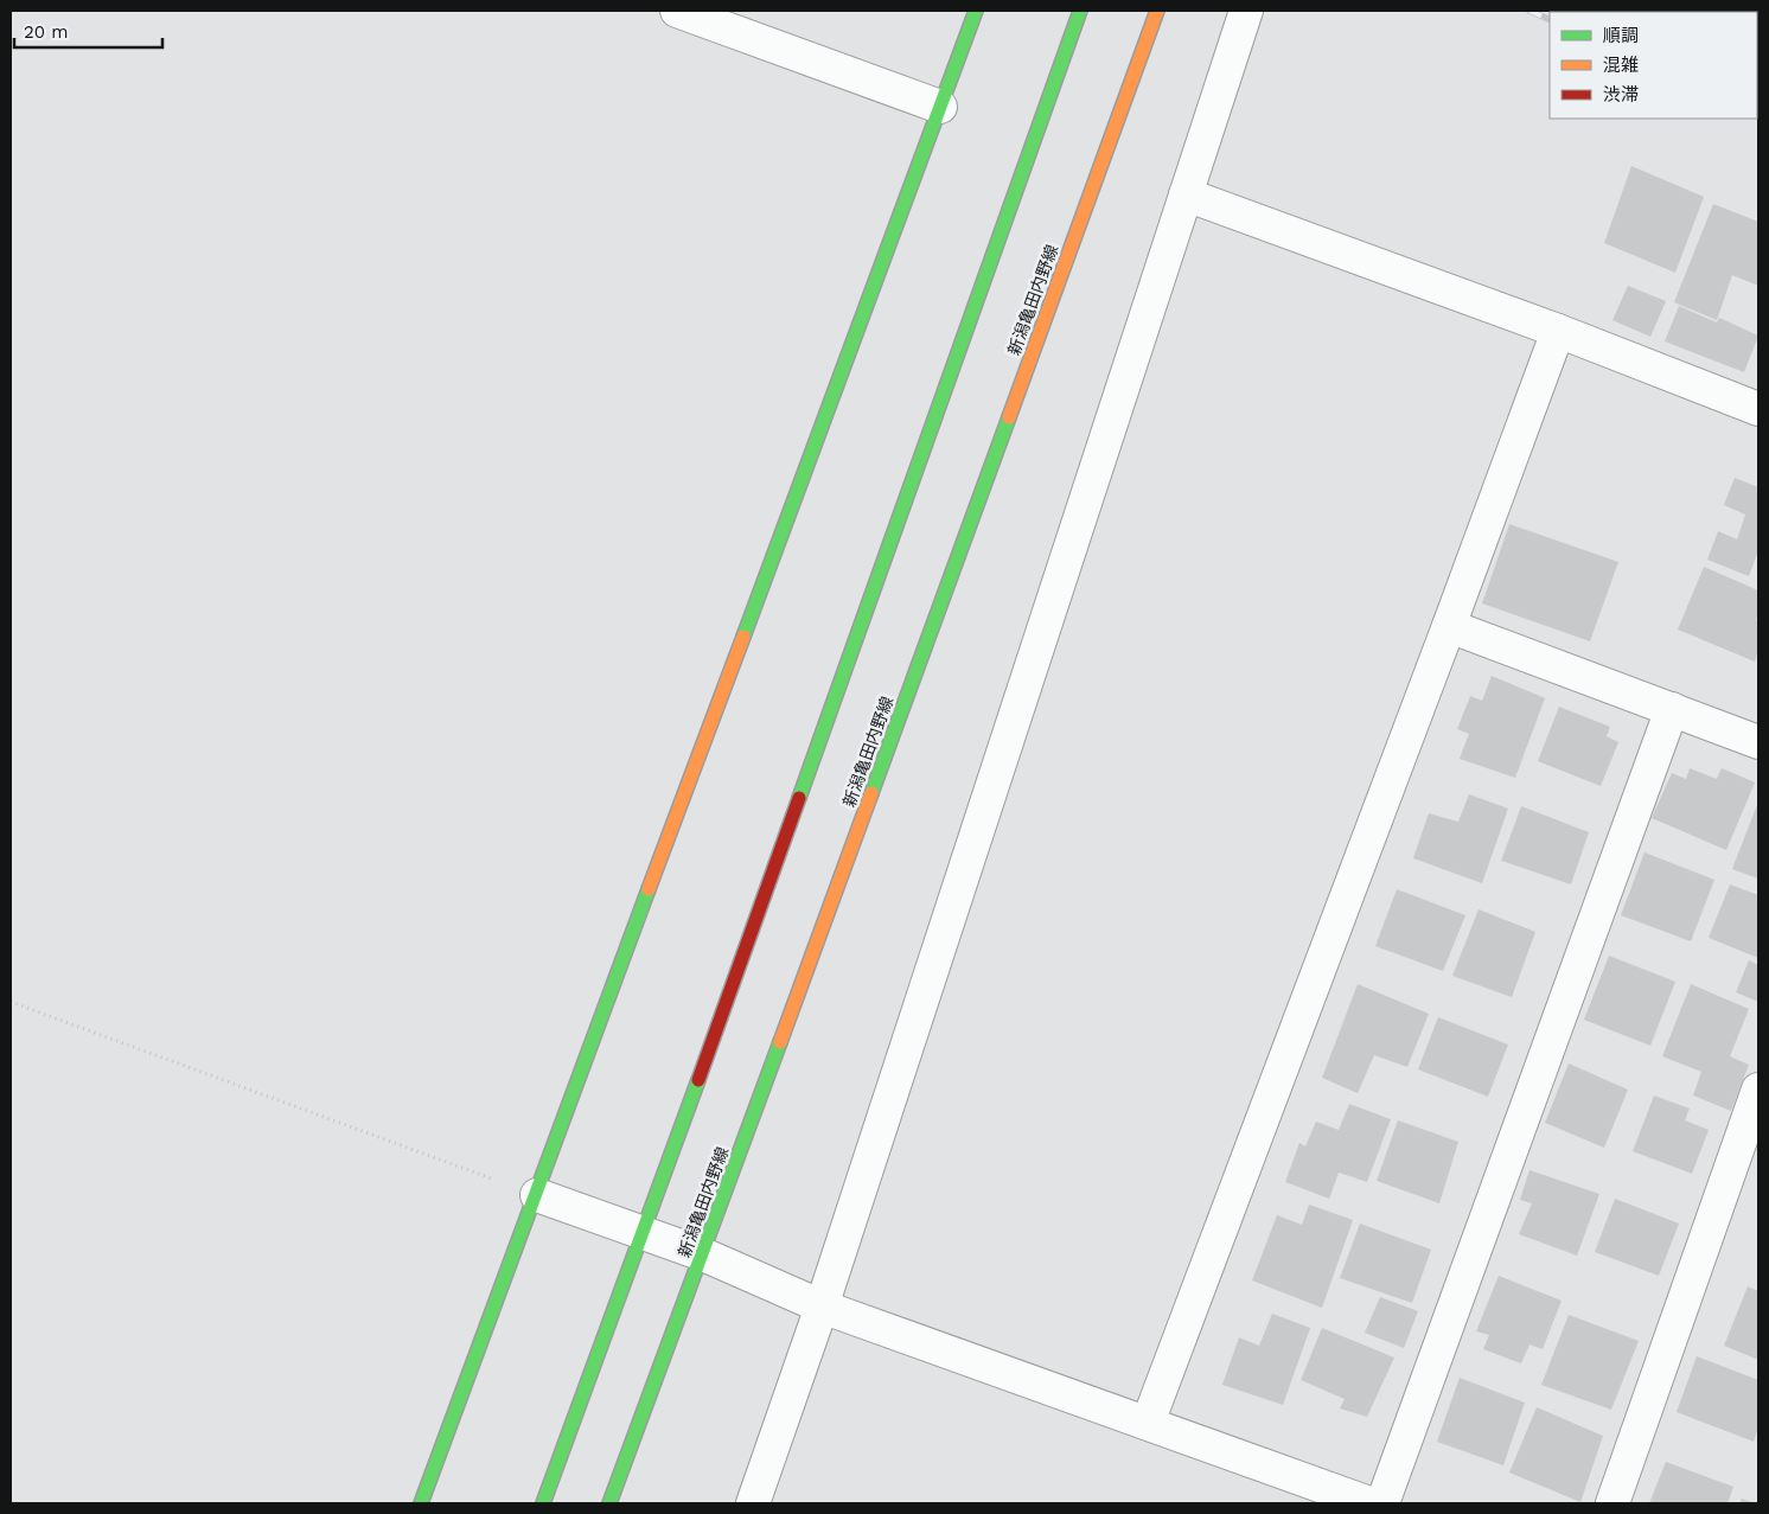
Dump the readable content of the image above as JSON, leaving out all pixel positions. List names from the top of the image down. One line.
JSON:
{"streets":{"main road":["新潟亀田内野線"]},"legend":["順調","混雑","渋滞"],"scale_bar":"20 m"}
